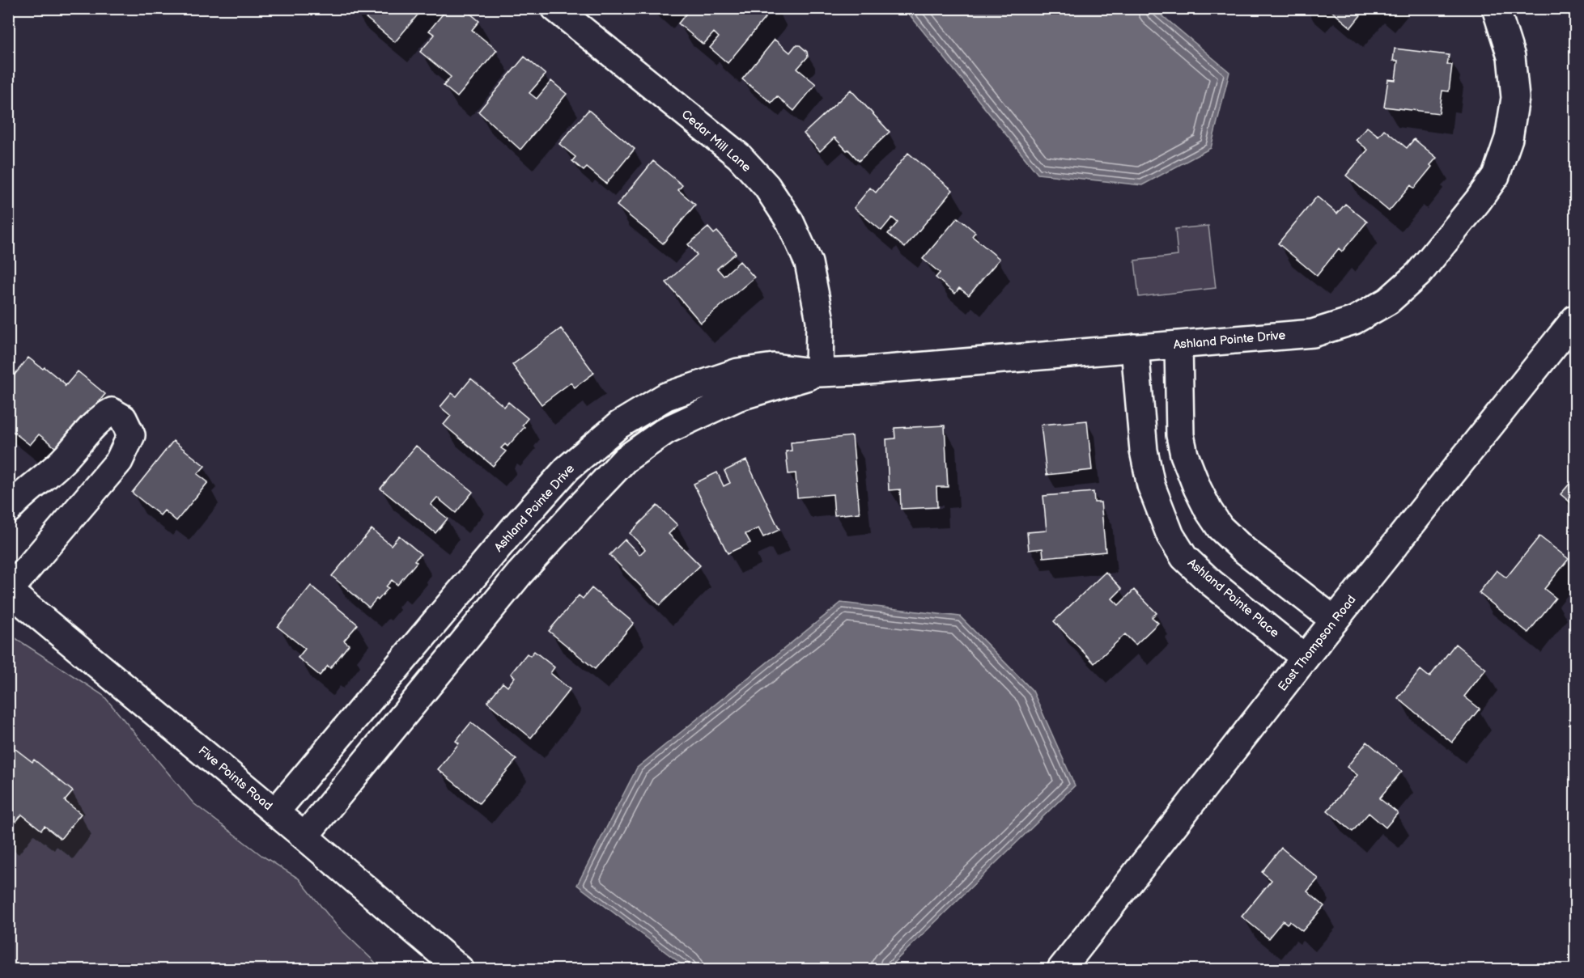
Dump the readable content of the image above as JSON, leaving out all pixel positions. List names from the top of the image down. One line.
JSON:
{"streets":{"street":["Cedar Mill Lane","Ashland Pointe Drive","Ashland Pointe Place","East Thompson Road","Five Points Road"]},"crossings":[["Cedar Mill Lane","Ashland Pointe Drive"],["Ashland Pointe Drive","Ashland Pointe Place"],["Ashland Pointe Drive","Five Points Road"],["Ashland Pointe Place","East Thompson Road"]]}
